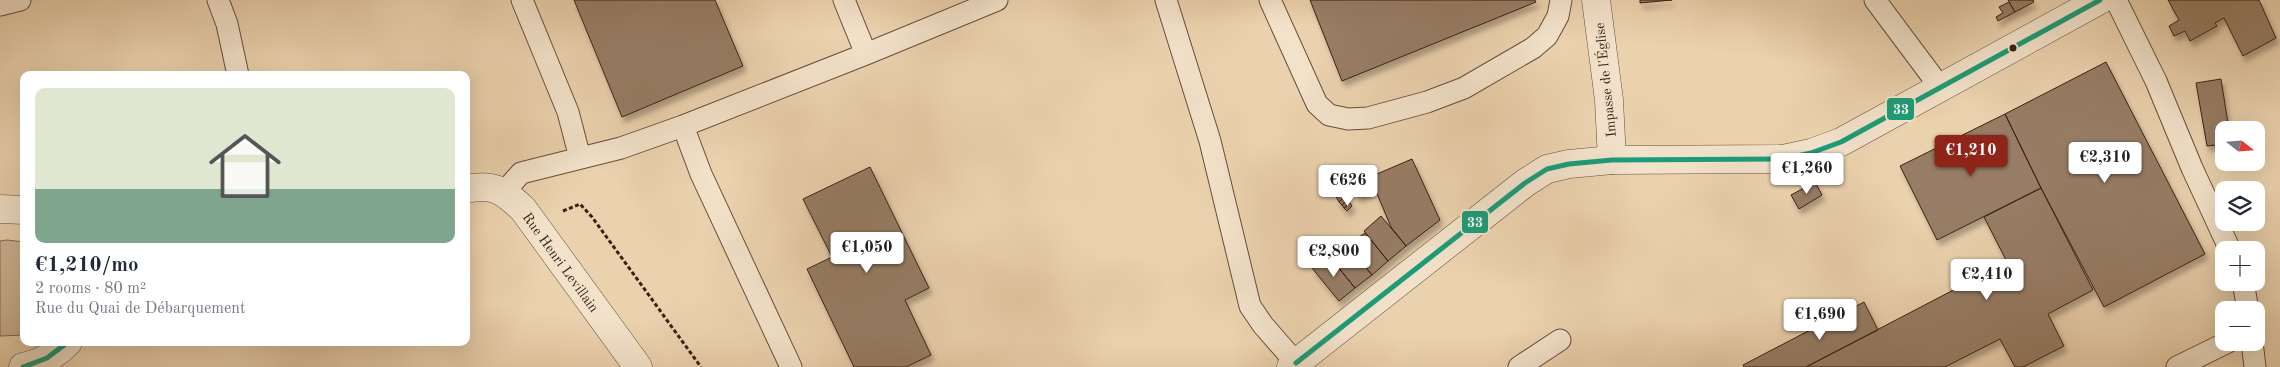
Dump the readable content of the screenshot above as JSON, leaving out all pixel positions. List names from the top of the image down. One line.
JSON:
{"streets":{"street":["Impasse de l'Église","Rue Henri Levillain"]},"lines":["transit line 33"],"north":"right","page":{"list":[{"name":"€1,210/mo","note":"2 rooms · 80 m² · Rue du Quai de Débarquement"}],"map_buttons":["+","−"],"price":["€1,210","€2,310","€1,260","€626","€1,050","€2,800","€2,410","€1,690"]}}
